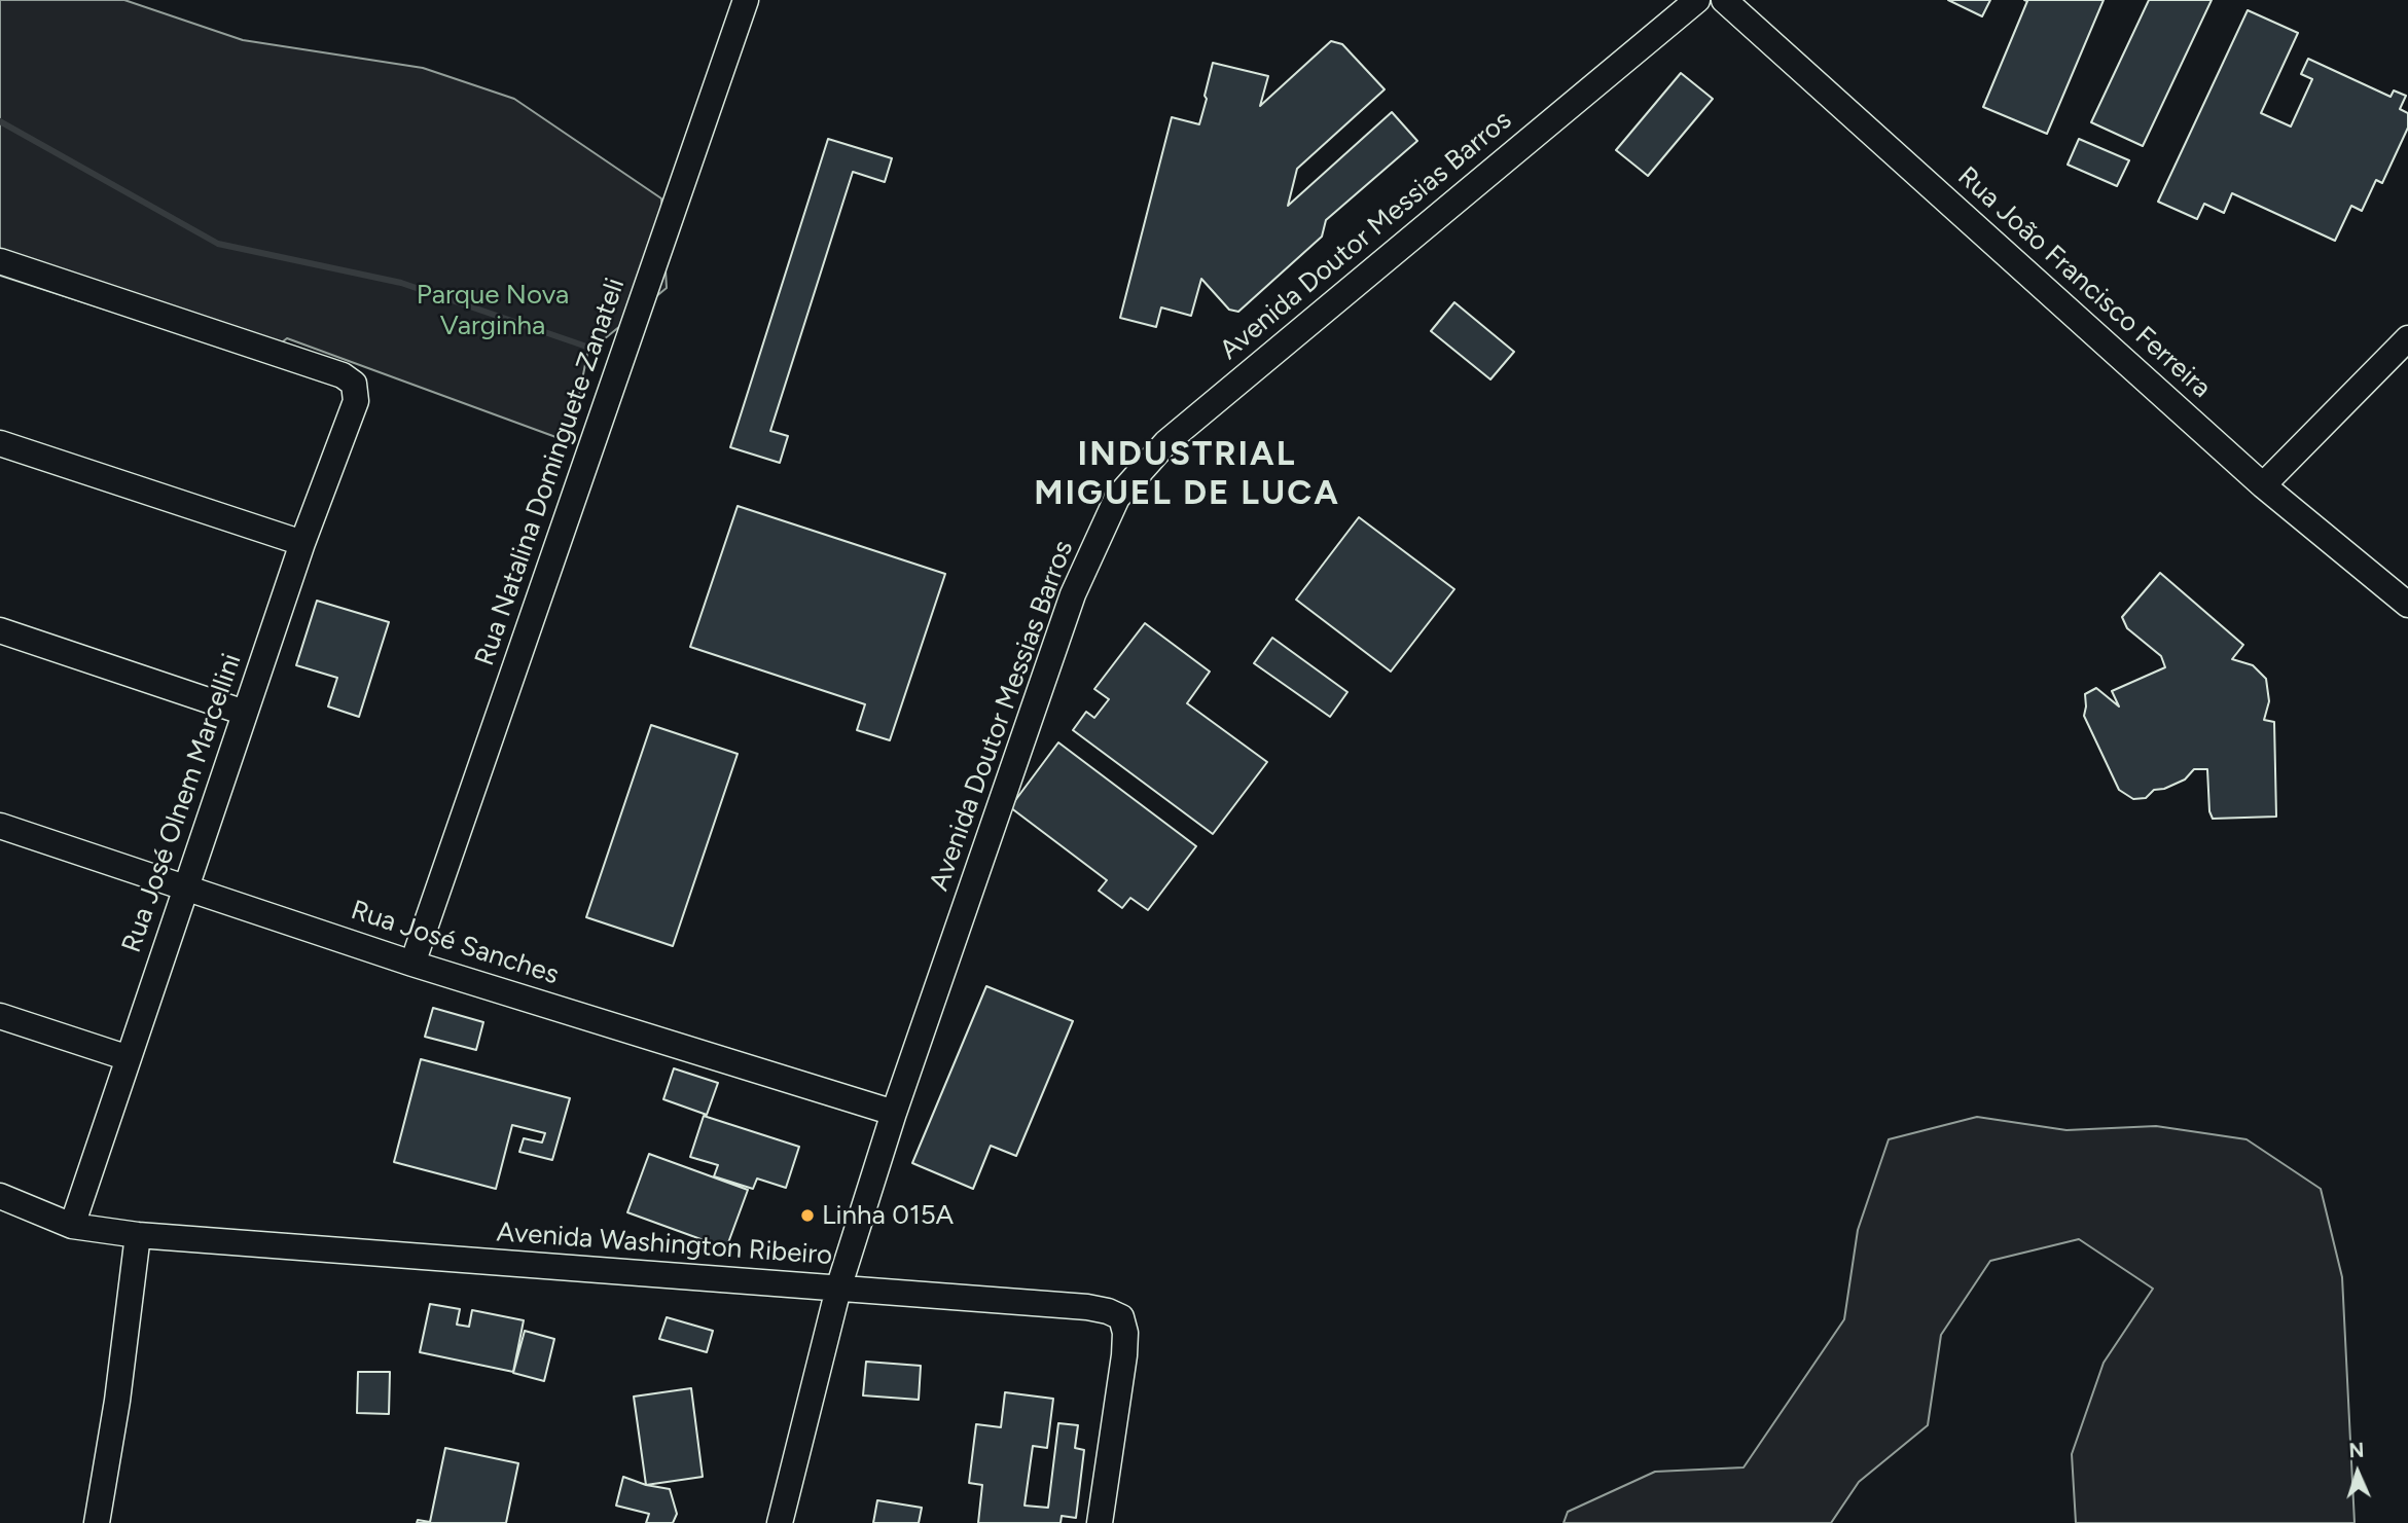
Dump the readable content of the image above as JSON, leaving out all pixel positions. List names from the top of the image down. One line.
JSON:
{"streets":{"street":["Avenida Doutor Messias Barros","Rua João Francisco Ferreira","Rua Natalina Dominguete Zanateli","Rua José Olnem Marcellini","Rua José Sanches","Avenida Washington Ribeiro"]},"crossings":[["Avenida Doutor Messias Barros","Rua José Sanches"],["Avenida Doutor Messias Barros","Avenida Washington Ribeiro"],["Rua Natalina Dominguete Zanateli","Rua José Sanches"],["Rua José Olnem Marcellini","Rua José Sanches"],["Rua José Olnem Marcellini","Avenida Washington Ribeiro"]],"districts":["INDUSTRIAL MIGUEL DE LUCA"],"parks":["Parque Nova Varginha"],"places":["Linha 015A"],"north":"top"}
